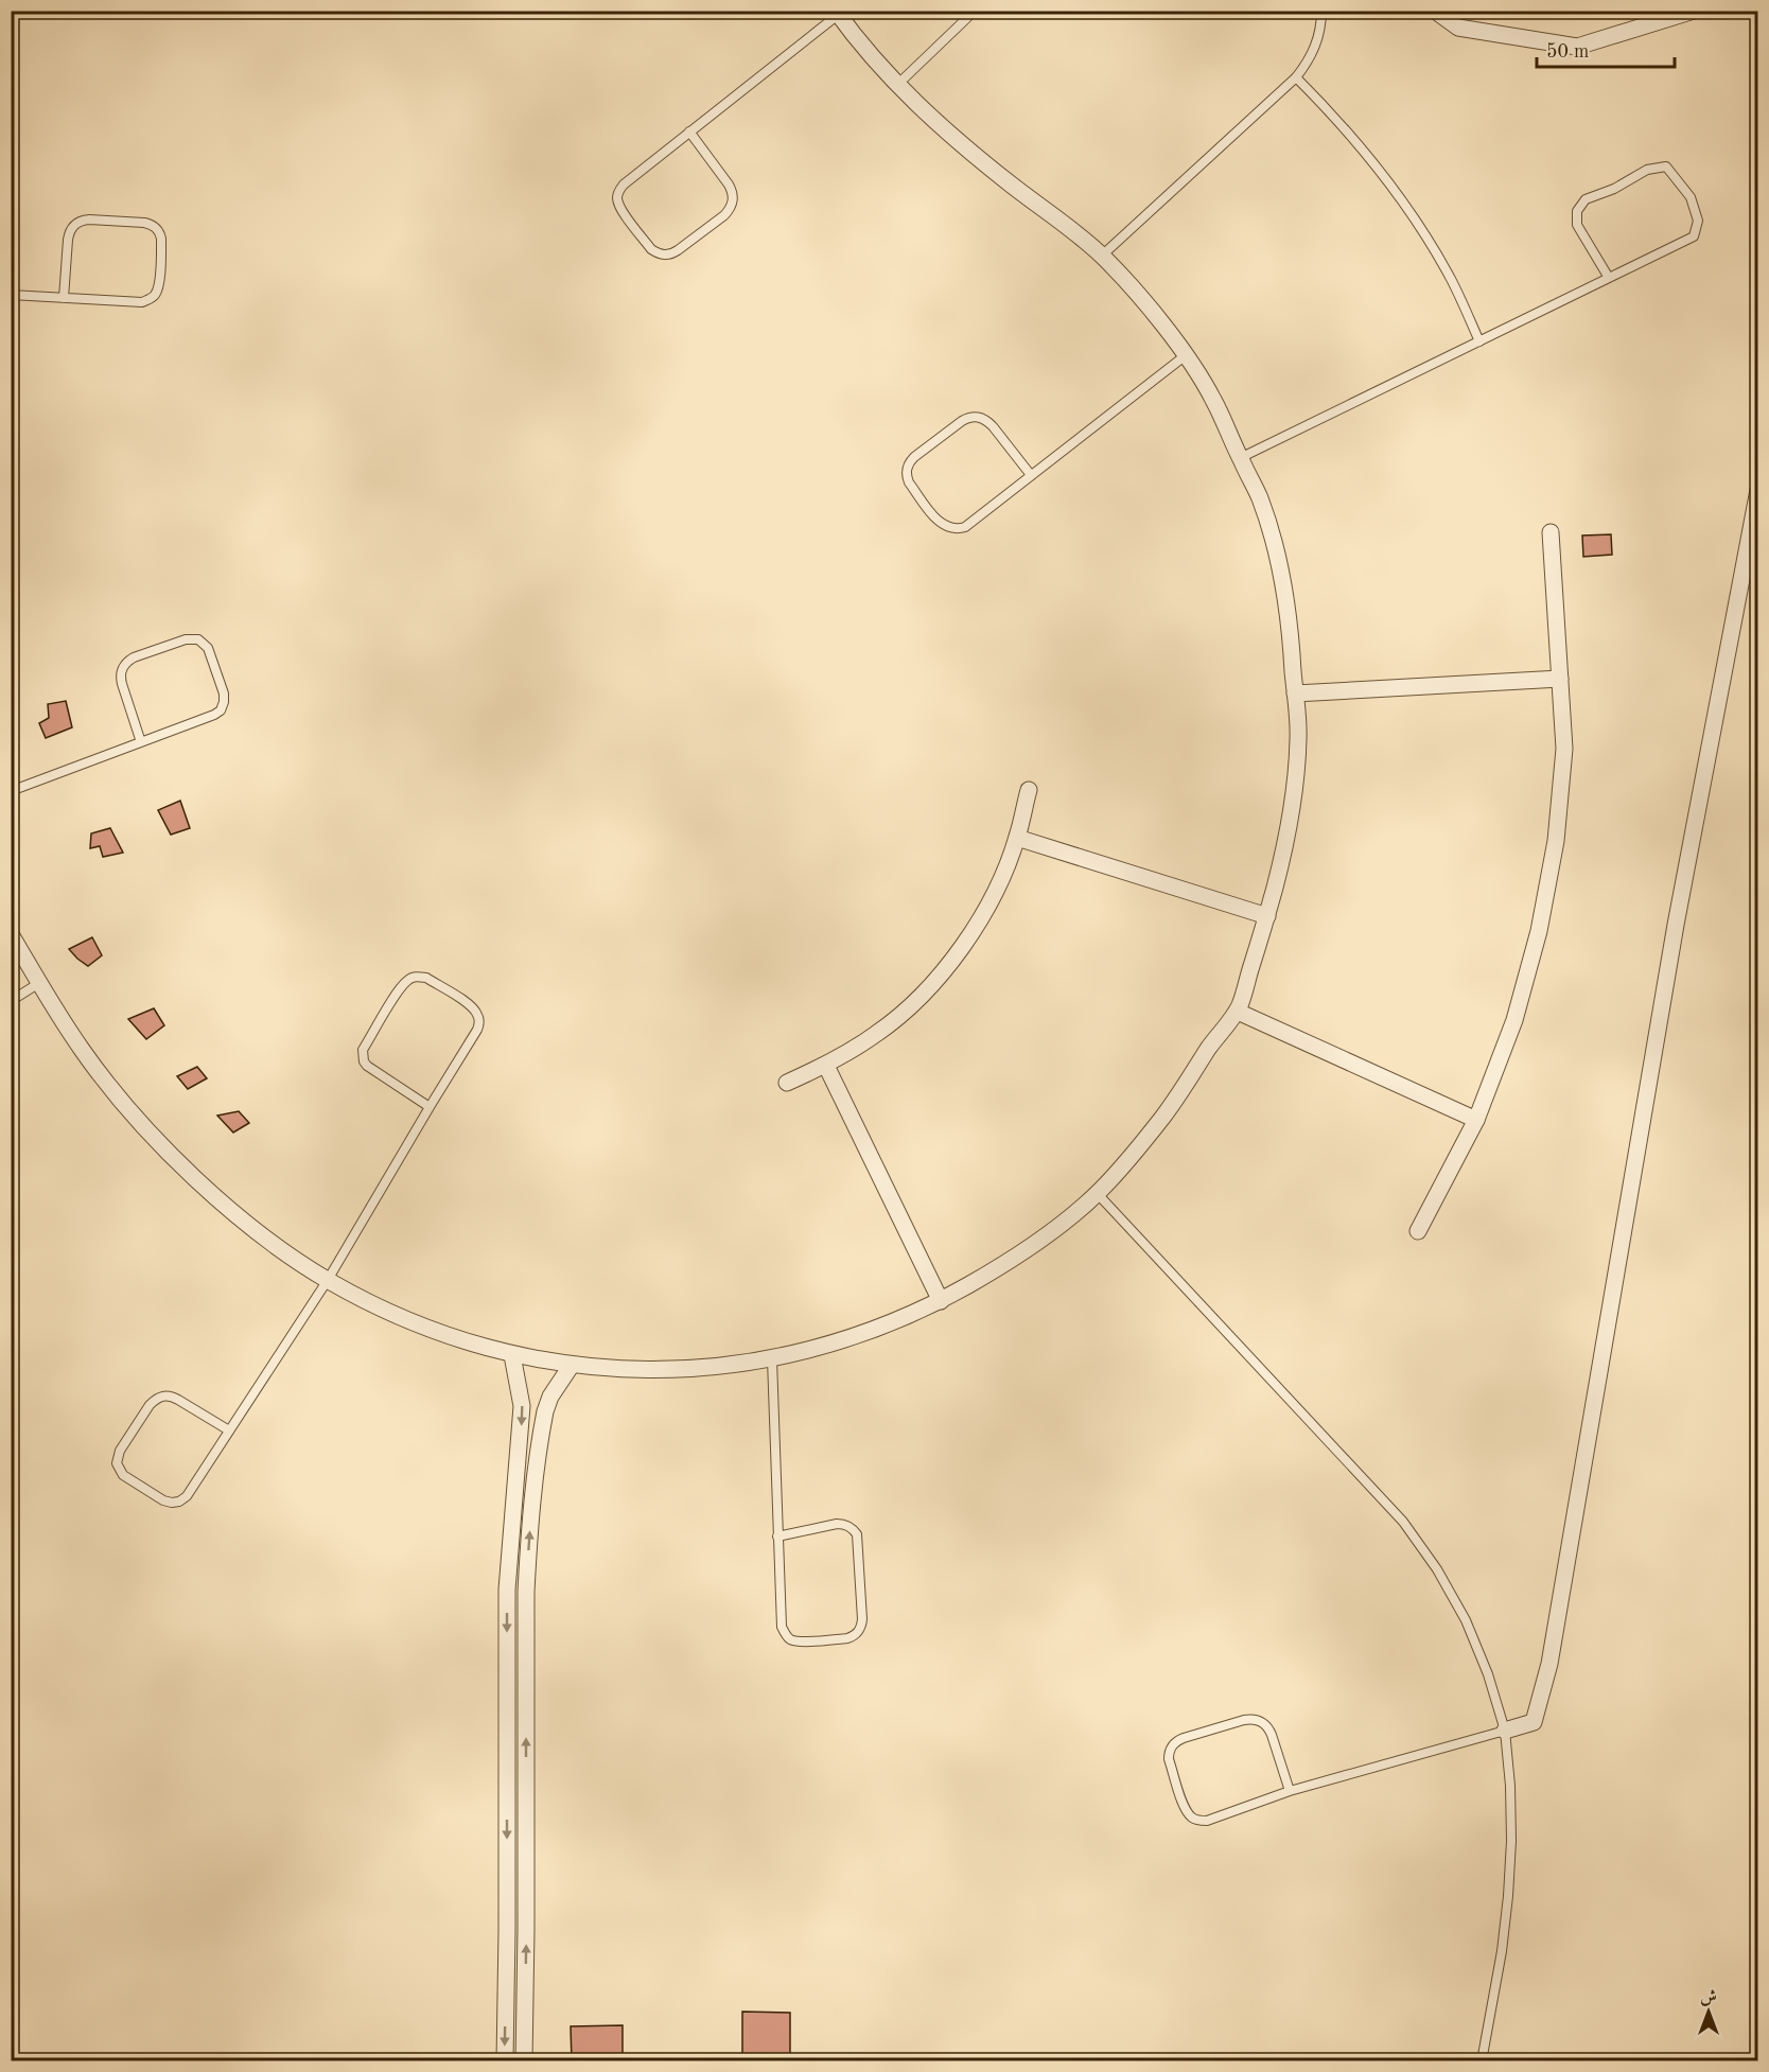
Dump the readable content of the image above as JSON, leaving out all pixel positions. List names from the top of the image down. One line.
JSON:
{"scale_bar":"50 m","north":"top"}
